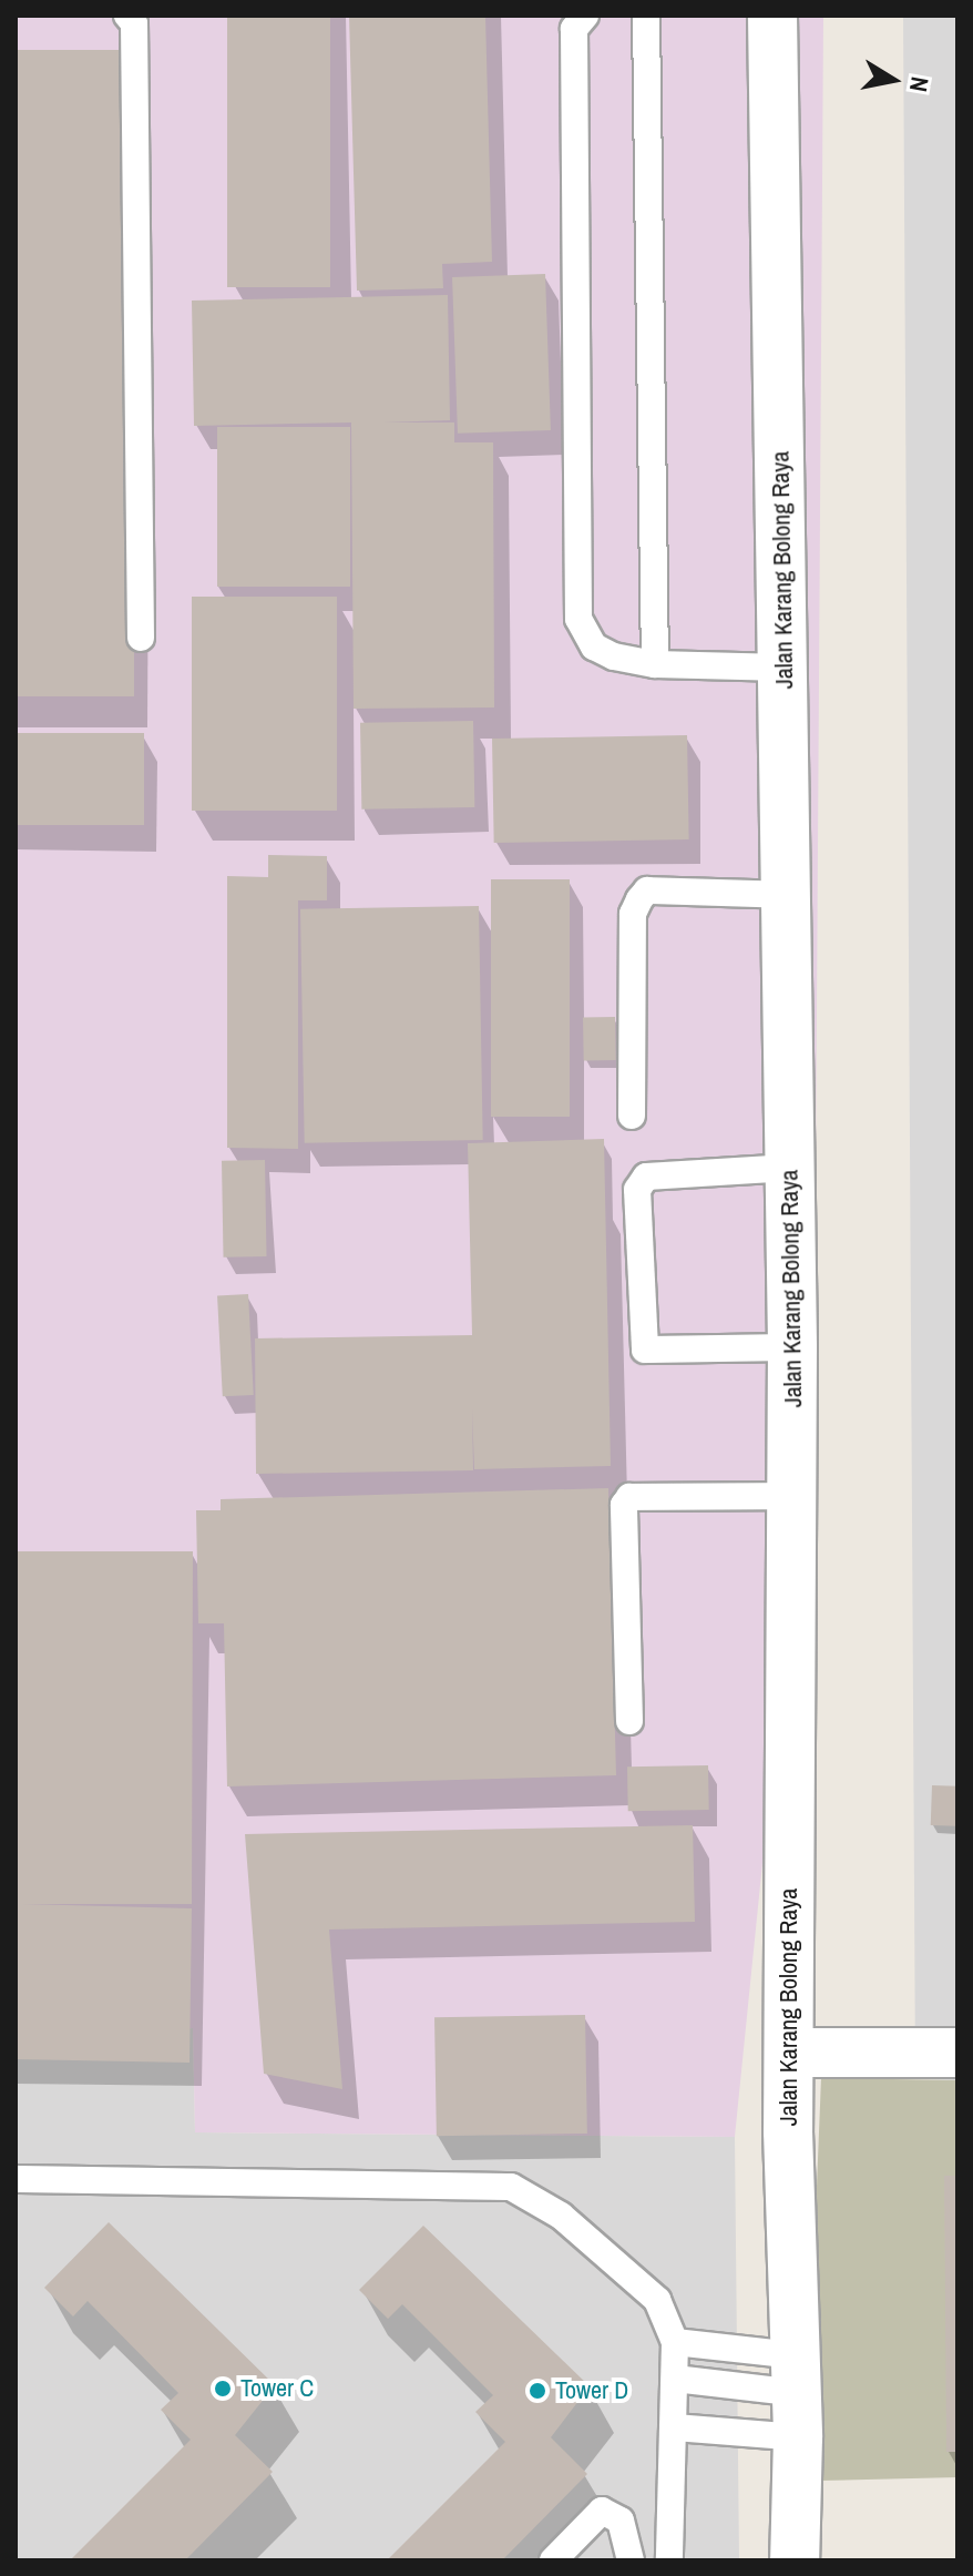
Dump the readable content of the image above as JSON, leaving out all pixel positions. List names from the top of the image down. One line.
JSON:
{"streets":{"street":["Jalan Karang Bolong Raya"]},"places":["Tower C","Tower D"],"north":"right"}
